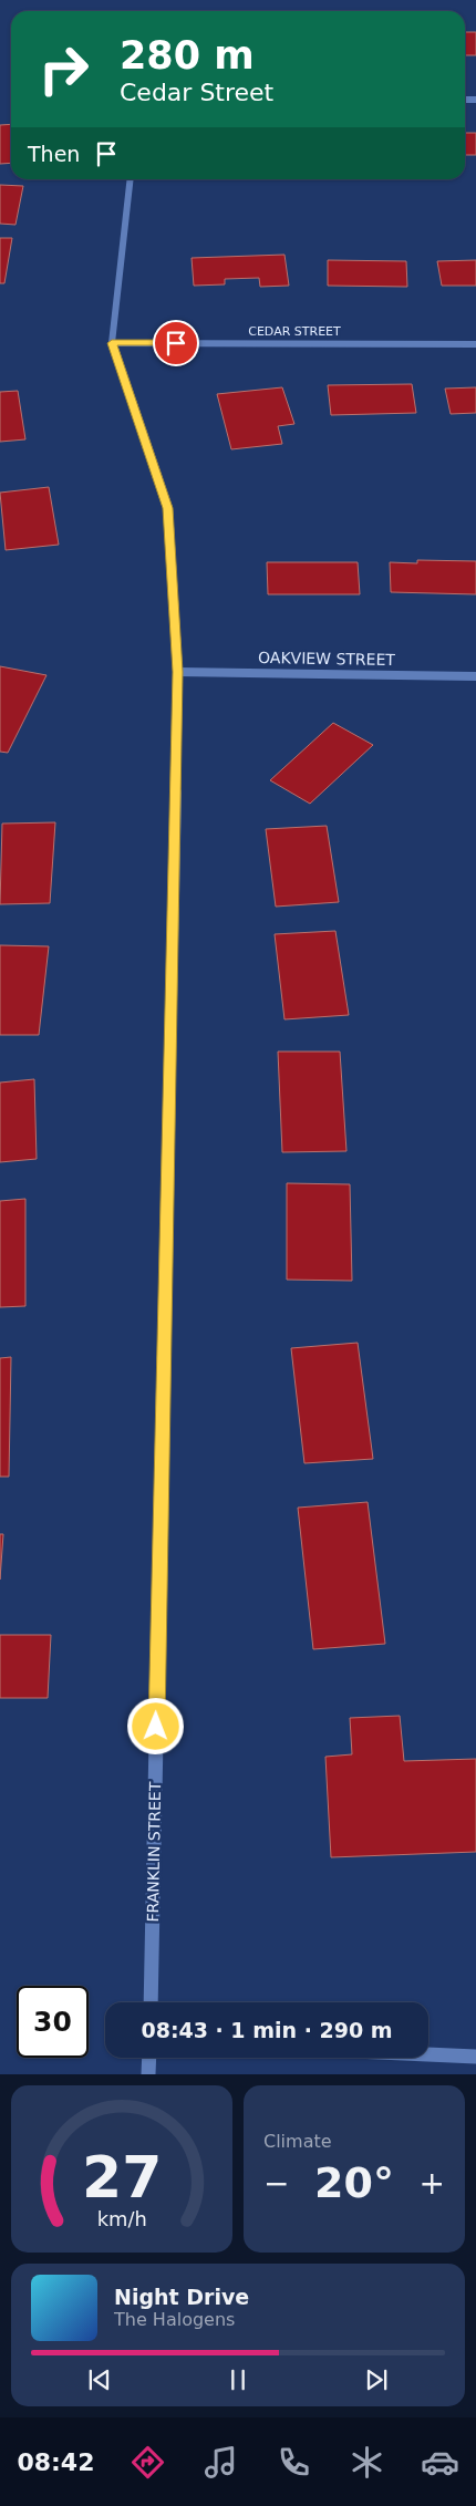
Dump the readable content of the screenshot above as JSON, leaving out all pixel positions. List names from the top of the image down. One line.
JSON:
{"streets":{"street":["CEDAR STREET","OAKVIEW STREET","FRANKLIN STREET"]},"crossings":[["CEDAR STREET","FRANKLIN STREET"],["OAKVIEW STREET","FRANKLIN STREET"]],"page":{"turn":["280 m","Cedar Street"],"then":"Then","limit":"30","trip":"08:43 · 1 min · 290 m","tile":"Climate","heat":["−","20°","+"],"song":["Night Drive","The Halogens"],"tabs":"08:42","gauge":["27","km/h"]}}
